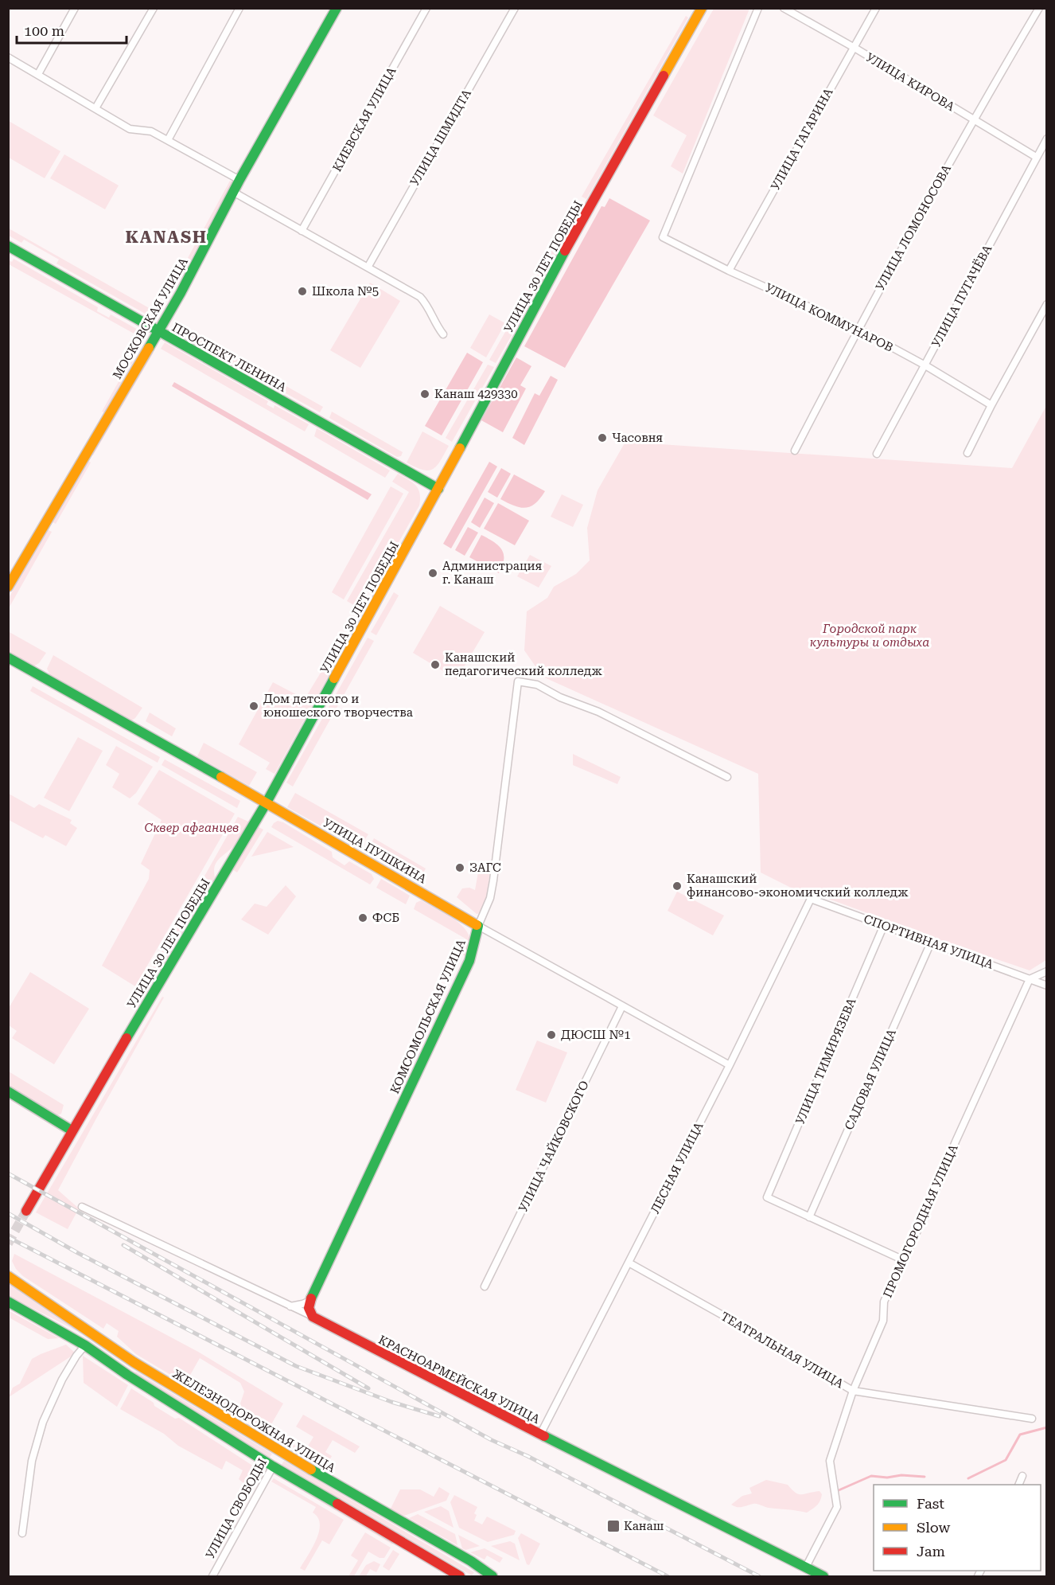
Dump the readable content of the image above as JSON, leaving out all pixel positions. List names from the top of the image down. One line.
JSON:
{"streets":{"main road":["УЛИЦА 30 ЛЕТ ПОБЕДЫ","МОСКОВСКАЯ УЛИЦА","ПРОСПЕКТ ЛЕНИНА","УЛИЦА ПУШКИНА","КОМСОМОЛЬСКАЯ УЛИЦА","КРАСНОАРМЕЙСКАЯ УЛИЦА","ЖЕЛЕЗНОДОРОЖНАЯ УЛИЦА","УЛИЦА СВОБОДЫ"],"street":["УЛИЦА КИРОВА","КИЕВСКАЯ УЛИЦА","УЛИЦА ШМИДТА","УЛИЦА ГАГАРИНА","УЛИЦА ЛОМОНОСОВА","УЛИЦА ПУГАЧЁВА","УЛИЦА КОММУНАРОВ","СПОРТИВНАЯ УЛИЦА","УЛИЦА ТИМИРЯЗЕВА","САДОВАЯ УЛИЦА","УЛИЦА ЧАЙКОВСКОГО","ЛЕСНАЯ УЛИЦА","ПРОМОГОРОДНАЯ УЛИЦА","ТЕАТРАЛЬНАЯ УЛИЦА"]},"crossings":[["УЛИЦА КИРОВА","УЛИЦА ГАГАРИНА"],["УЛИЦА КИРОВА","УЛИЦА ЛОМОНОСОВА"],["УЛИЦА КИРОВА","УЛИЦА ПУГАЧЁВА"],["УЛИЦА ГАГАРИНА","УЛИЦА КОММУНАРОВ"],["УЛИЦА ЛОМОНОСОВА","УЛИЦА КОММУНАРОВ"],["УЛИЦА 30 ЛЕТ ПОБЕДЫ","ПРОСПЕКТ ЛЕНИНА"],["УЛИЦА 30 ЛЕТ ПОБЕДЫ","УЛИЦА ПУШКИНА"],["УЛИЦА ПУГАЧЁВА","УЛИЦА КОММУНАРОВ"],["МОСКОВСКАЯ УЛИЦА","ПРОСПЕКТ ЛЕНИНА"],["УЛИЦА ПУШКИНА","КОМСОМОЛЬСКАЯ УЛИЦА"],["УЛИЦА ПУШКИНА","УЛИЦА ЧАЙКОВСКОГО"],["УЛИЦА ПУШКИНА","ЛЕСНАЯ УЛИЦА"],["СПОРТИВНАЯ УЛИЦА","УЛИЦА ТИМИРЯЗЕВА"],["СПОРТИВНАЯ УЛИЦА","САДОВАЯ УЛИЦА"],["СПОРТИВНАЯ УЛИЦА","ЛЕСНАЯ УЛИЦА"],["СПОРТИВНАЯ УЛИЦА","ПРОМОГОРОДНАЯ УЛИЦА"],["УЛИЦА ТИМИРЯЗЕВА","САДОВАЯ УЛИЦА"],["ЛЕСНАЯ УЛИЦА","ТЕАТРАЛЬНАЯ УЛИЦА"],["ЛЕСНАЯ УЛИЦА","КРАСНОАРМЕЙСКАЯ УЛИЦА"],["ПРОМОГОРОДНАЯ УЛИЦА","ТЕАТРАЛЬНАЯ УЛИЦА"],["ПРОМОГОРОДНАЯ УЛИЦА","КРАСНОАРМЕЙСКАЯ УЛИЦА"],["ЖЕЛЕЗНОДОРОЖНАЯ УЛИЦА","УЛИЦА СВОБОДЫ"]],"districts":["KANASH"],"parks":["Городской парк культуры и отдыха","Сквер афганцев"],"places":{"other":["Школа №5","Канаш 429330","Часовня","Администрация г. Канаш","Канашский педагогический колледж","Дом детского и юношеского творчества","ЗАГС","Канашский финансово-экономичский колледж","ФСБ","ДЮСШ №1"],"transit":["Канаш"]},"legend":["Fast","Slow","Jam"],"scale_bar":"100 m"}
